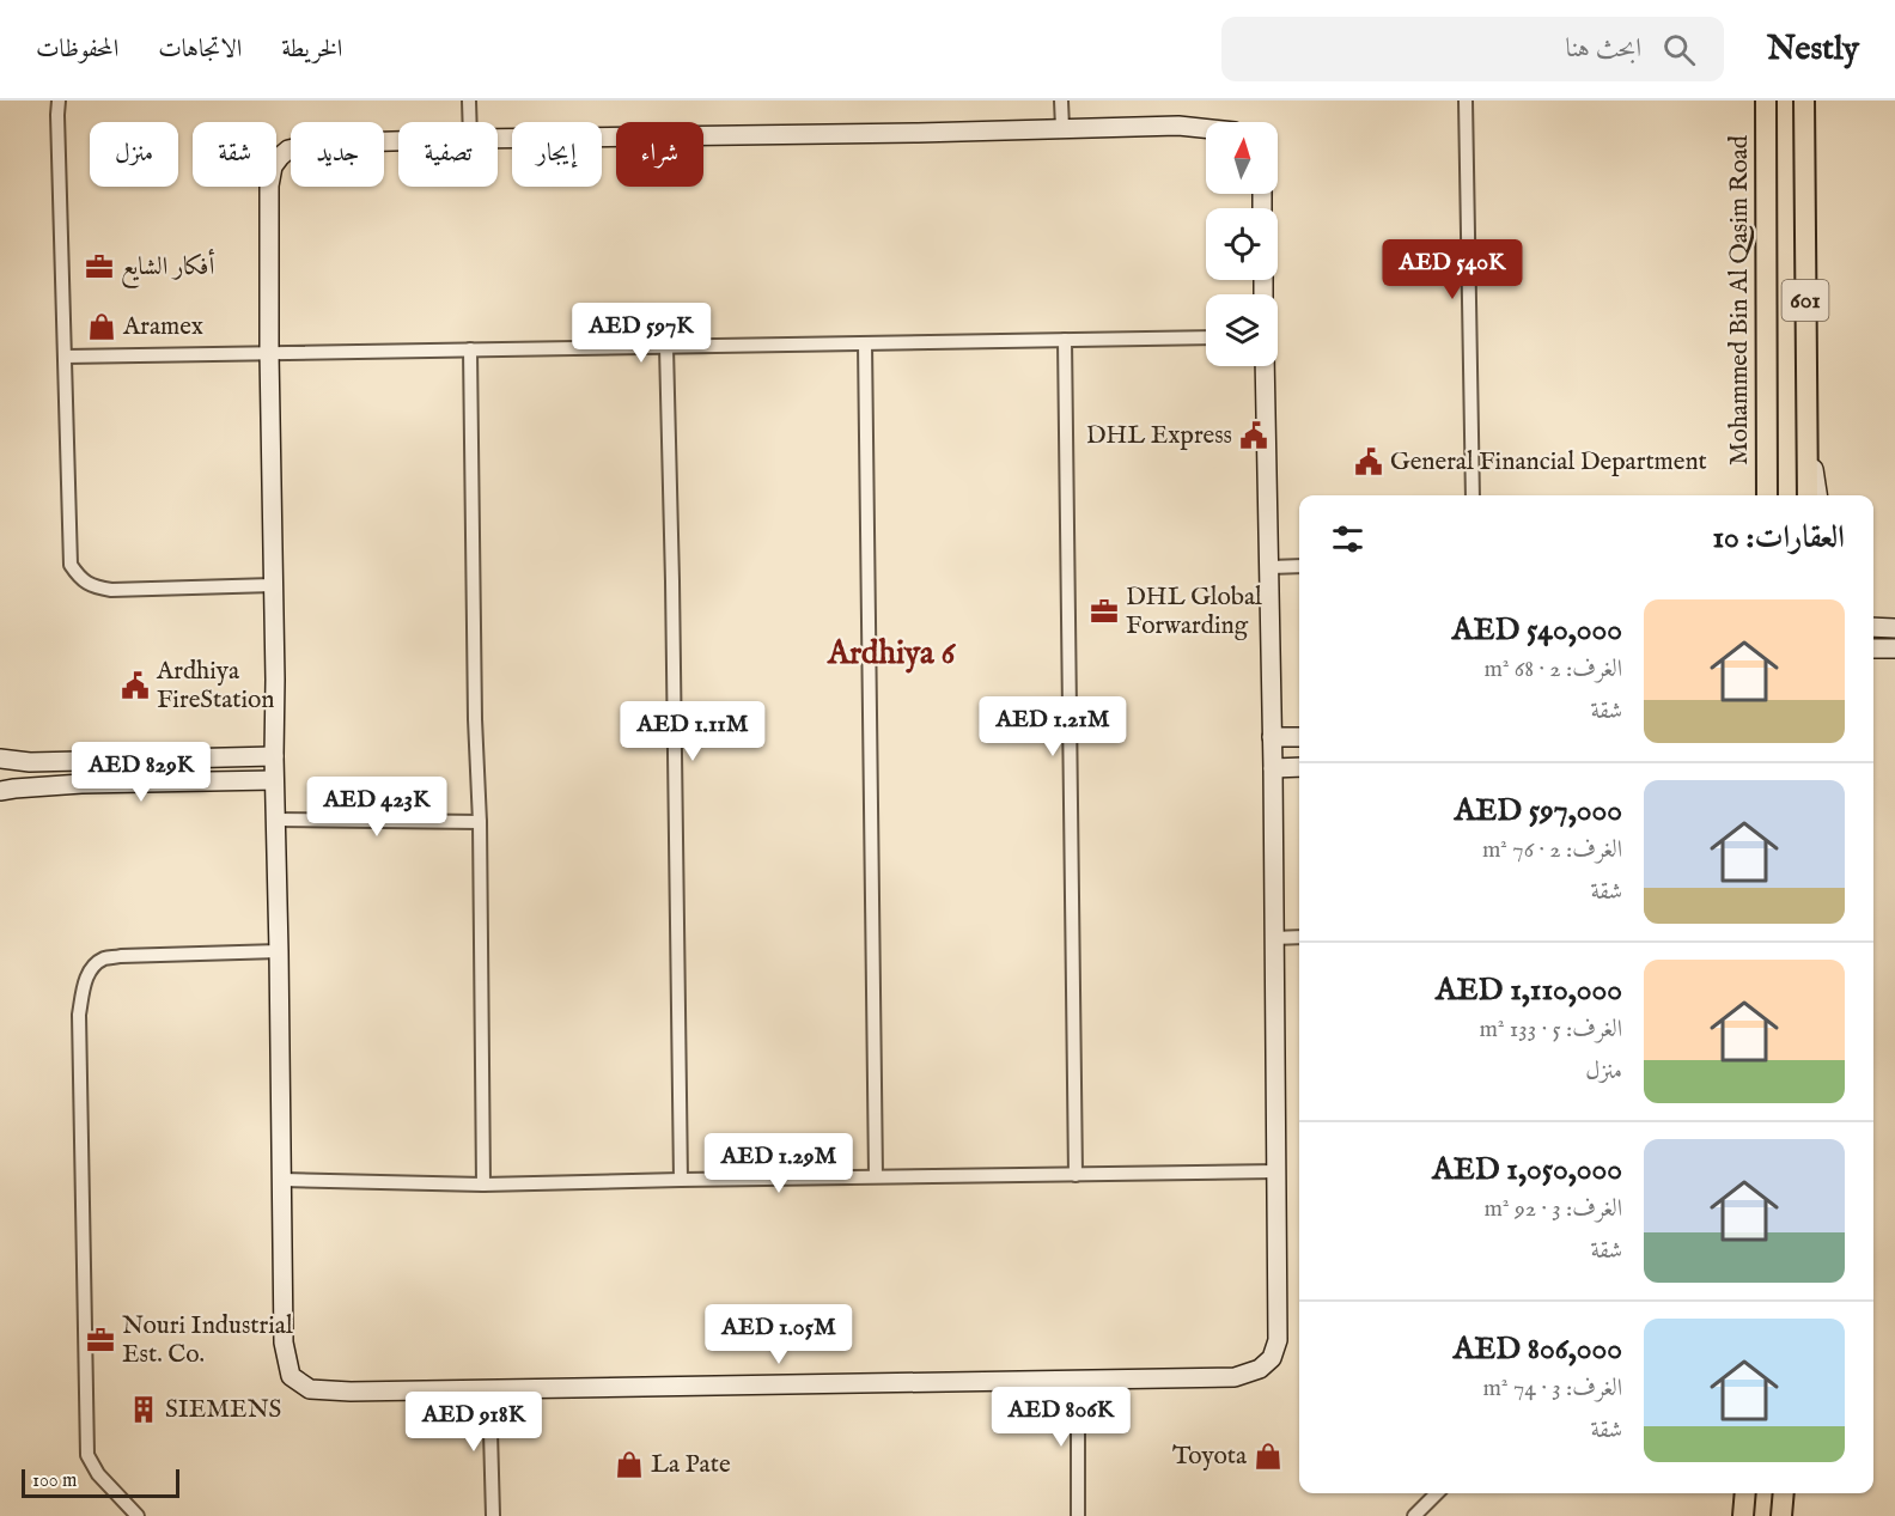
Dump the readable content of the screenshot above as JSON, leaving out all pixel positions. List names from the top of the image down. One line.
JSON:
{"streets":{"main road":["Mohammed Bin Al Qasim Road","601"]},"districts":["Ardhiya 6"],"places":{"office":["أفكار الشايع","DHL Global Forwarding","Nouri Industrial Est. Co."],"shop":["Aramex","Toyota","La Pate"],"public building":["DHL Express","General Financial Department","Ardhiya FireStation"],"building":["SIEMENS"]},"scale_bar":"100 m","north":"top","page":{"header":"Nestly","search":"ابحث هنا","nav":["الخريطة","الاتجاهات","المحفوظات"],"chip":["شراء","إيجار","تصفية","جديد","شقة","منزل"],"price":["AED 540K","AED 597K","AED 1.21M","AED 1.11M","AED 829K","AED 423K","AED 1.29M","AED 1.05M","AED 806K","AED 918K"],"heading":"العقارات: 10","list":[{"name":"AED 540,000","note":"الغرف: 2 · 68 m² · شقة"},{"name":"AED 597,000","note":"الغرف: 2 · 76 m² · شقة"},{"name":"AED 1,110,000","note":"الغرف: 5 · 133 m² · منزل"},{"name":"AED 1,050,000","note":"الغرف: 3 · 92 m² · شقة"},{"name":"AED 806,000","note":"الغرف: 3 · 74 m² · شقة"}],"scale":"100 m"}}
